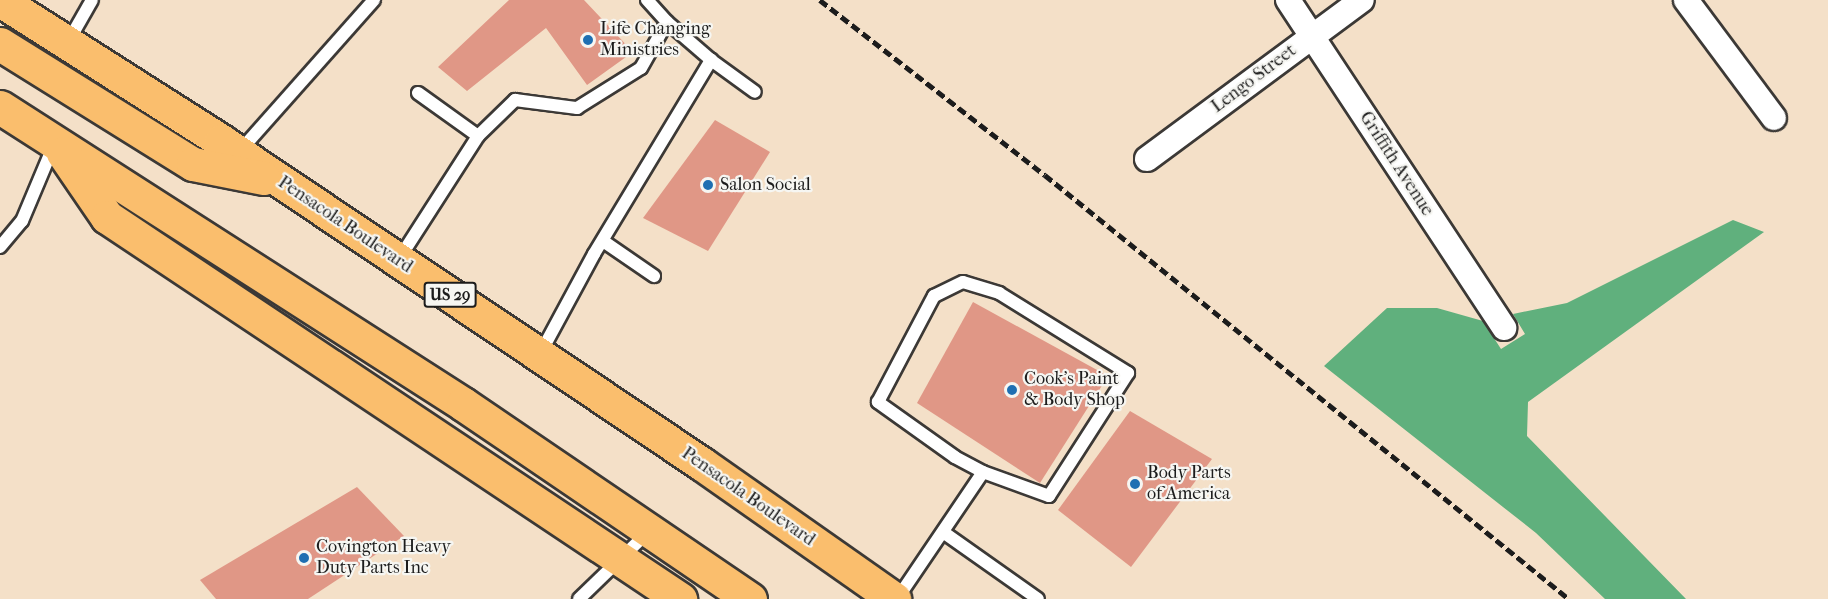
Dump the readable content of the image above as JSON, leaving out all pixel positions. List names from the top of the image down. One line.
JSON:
{"streets":{"highway":["Pensacola Boulevard","US 29"],"street":["Lengo Street","Griffith Avenue"]},"crossings":[["Lengo Street","Griffith Avenue"]],"places":["Life Changing Ministries","Salon Social","Cook's Paint & Body Shop","Body Parts of America","Covington Heavy Duty Parts Inc"]}
